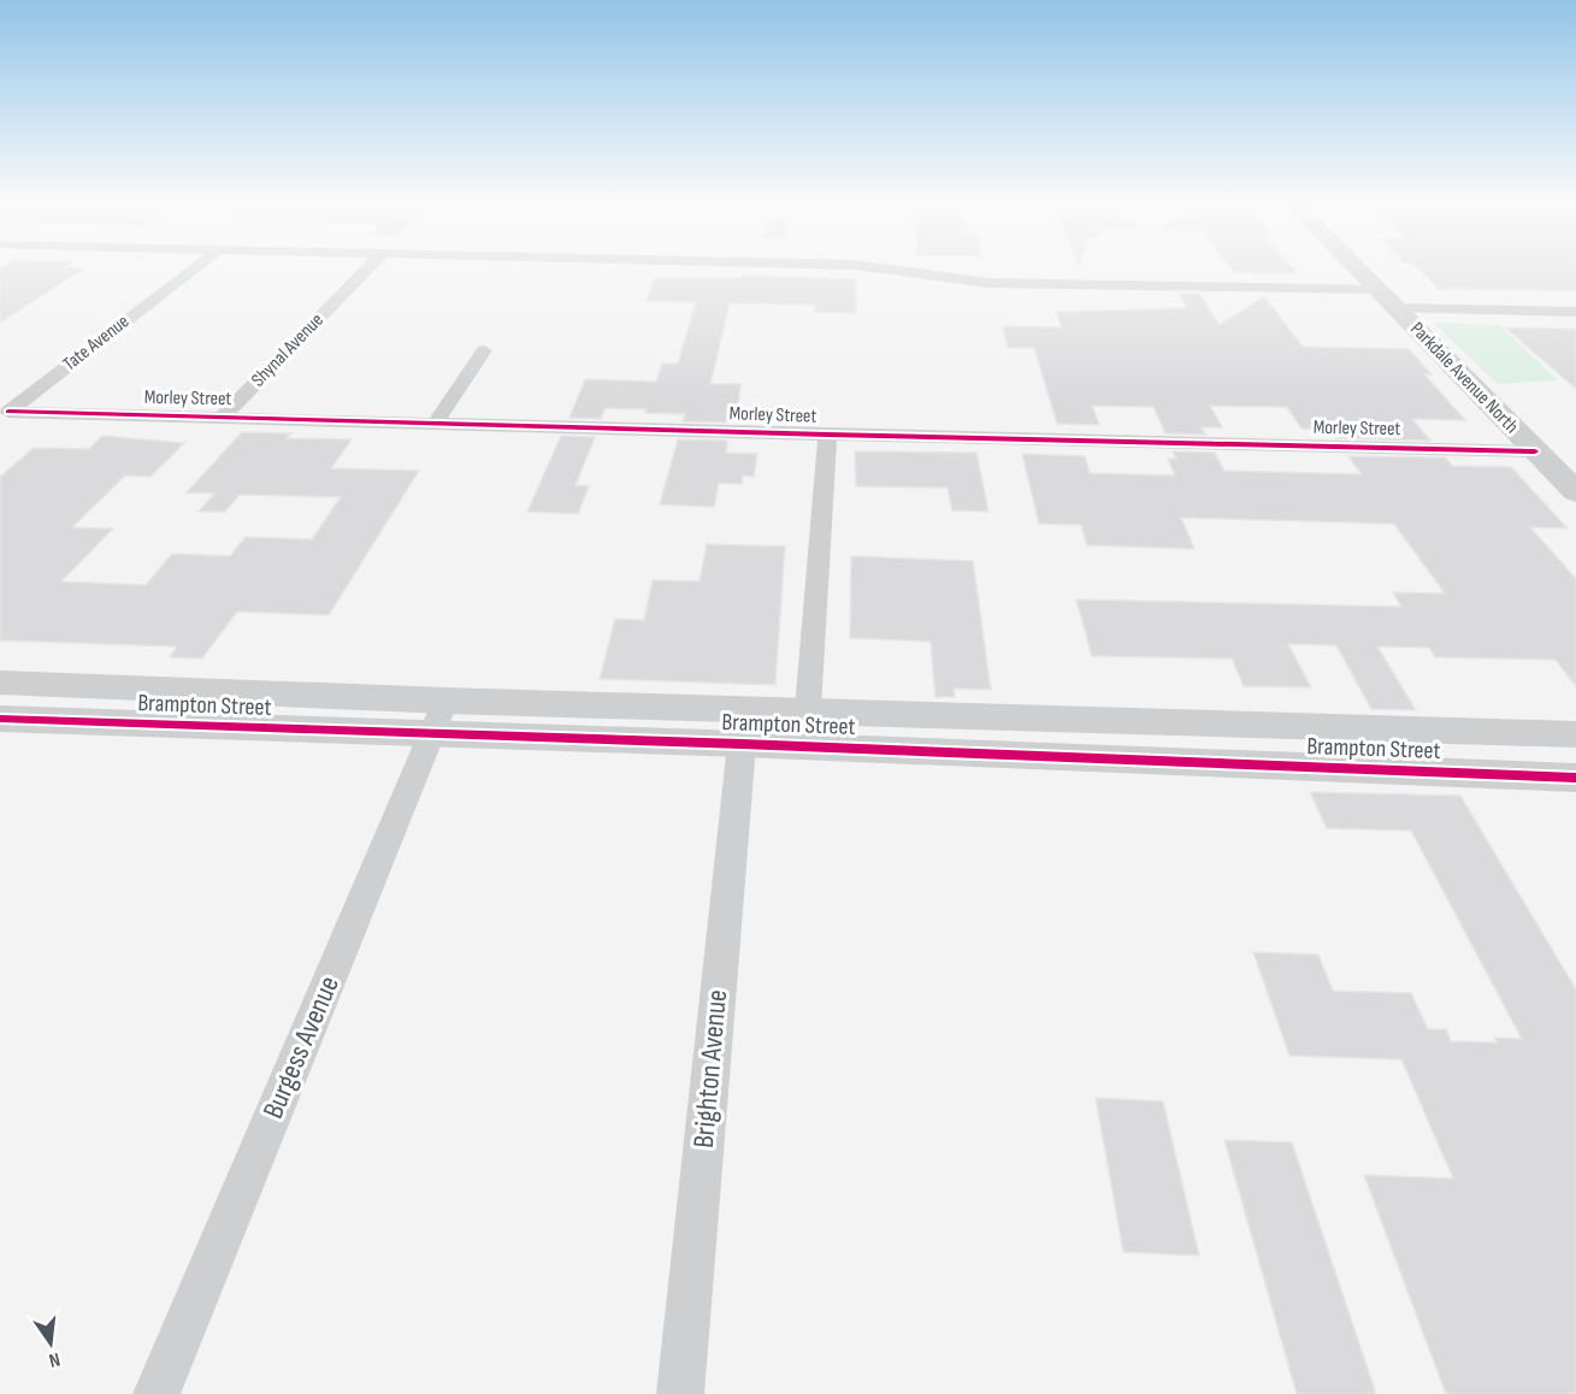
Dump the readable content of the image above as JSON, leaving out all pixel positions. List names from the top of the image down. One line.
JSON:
{"streets":{"main road":["Parkdale Avenue North"],"street":["Tate Avenue","Shynal Avenue","Morley Street","Brampton Street","Burgess Avenue","Brighton Avenue"]},"crossings":[["Tate Avenue","Morley Street"],["Shynal Avenue","Morley Street"],["Parkdale Avenue North","Morley Street"],["Brampton Street","Burgess Avenue"],["Brampton Street","Brighton Avenue"]],"north":"bottom"}
